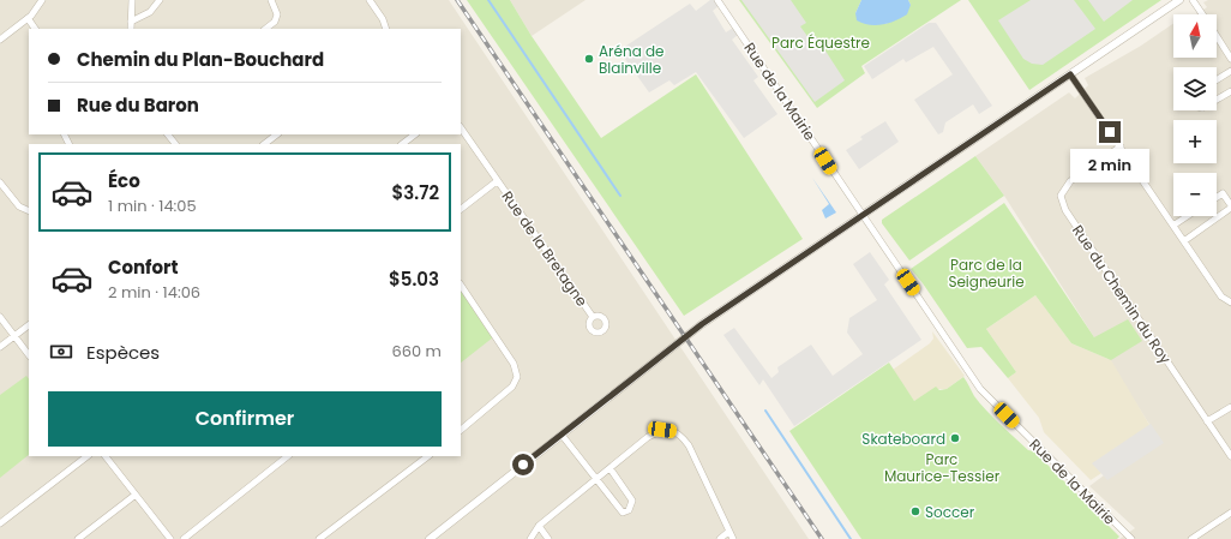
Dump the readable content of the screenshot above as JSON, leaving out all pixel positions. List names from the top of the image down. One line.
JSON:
{"streets":{"street":["Rue de la Mairie","Rue de la Bretagne","Rue du Chemin du Roy"]},"parks":["Parc Équestre","Parc de la Seigneurie","Parc Maurice-Tessier"],"places":["Aréna de Blainville","Skateboard","Soccer"],"north":"top","page":{"map_buttons":["+","−"],"banner":["Chemin du Plan-Bouchard","Rue du Baron"],"bubble":"2 min","list":[{"name":"Éco","note":"1 min · 14:05","value":"$3.72"},{"name":"Confort","note":"2 min · 14:06","value":"$5.03"}],"pay":["Espèces","660 m"],"buttons":"Confirmer"}}
